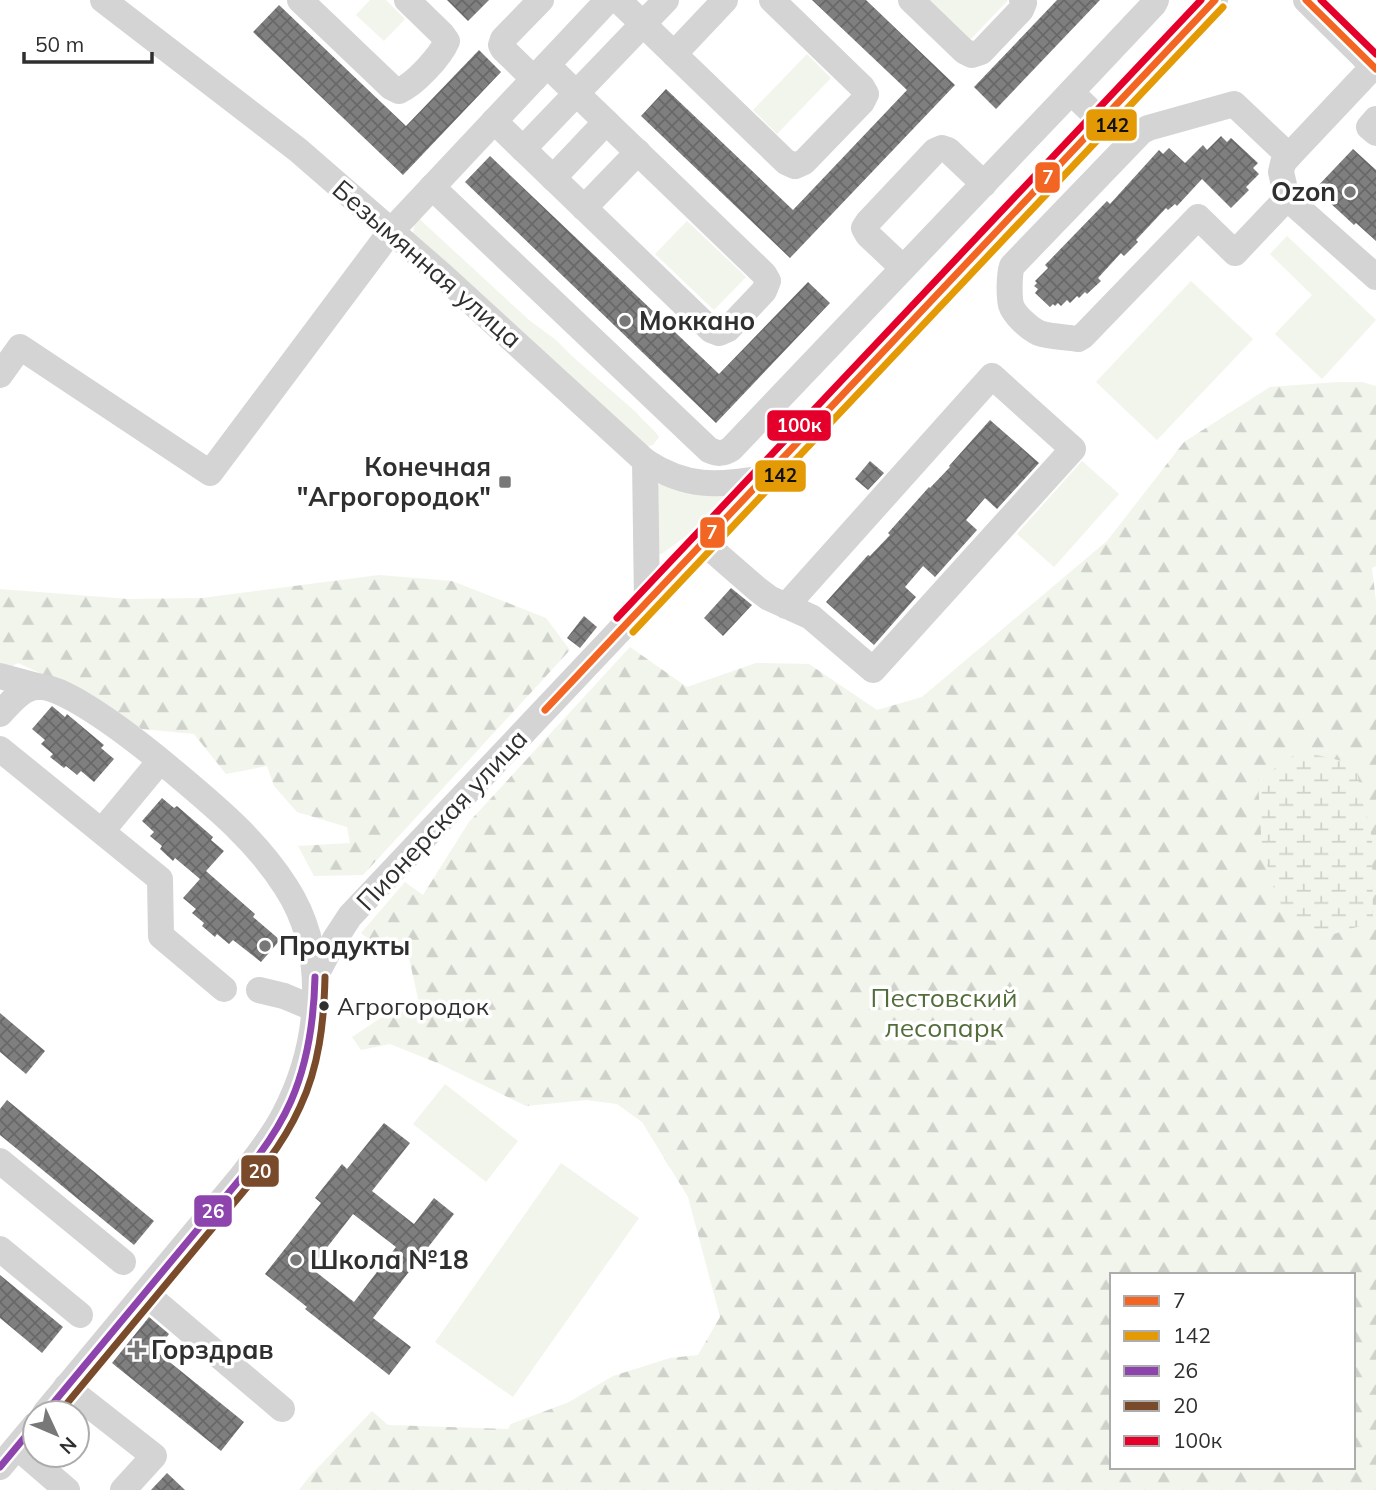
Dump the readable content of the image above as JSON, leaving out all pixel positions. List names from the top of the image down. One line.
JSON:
{"streets":{"street":["Безымянная улица","Пионерская улица"]},"crossings":[["Безымянная улица","Пионерская улица"]],"parks":["Пестовский лесопарк"],"places":{"other":["Ozon","Моккано","Продукты","Агрогородок","Школа №18"],"transit":["Конечная \"Агрогородок\""],"health":["Горздрав"]},"lines":["transit line 7","transit line 100к","transit line 142","transit line 26","transit line 20"],"legend":["7","142","26","20","100к"],"scale_bar":"50 m","north":"bottom right"}
